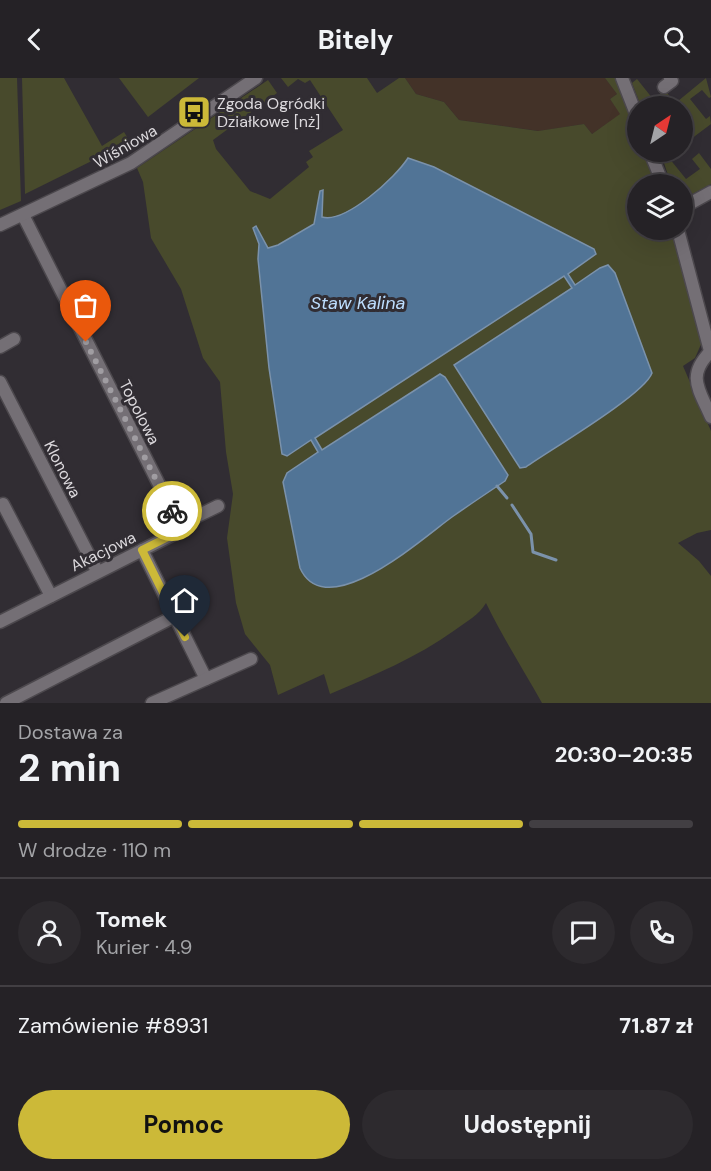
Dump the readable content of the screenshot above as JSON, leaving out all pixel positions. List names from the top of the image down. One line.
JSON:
{"streets":{"street":["Wiśniowa","Topolowa","Klonowa","Akacjowa"]},"crossings":[["Wiśniowa","Topolowa"],["Topolowa","Akacjowa"],["Klonowa","Akacjowa"]],"water":["Staw Kalina"],"places":{"bus stop":["Zgoda Ogródki Działkowe [nż]"]},"north":"top right","page":{"header":"Bitely","heading":["2 min","Dostawa za","20:30–20:35"],"panel":["Tomek","Kurier · 4.9","Zamówienie #8931","71.87 zł"],"bar":"W drodze · 110 m","buttons":["Pomoc","Udostępnij"]}}
